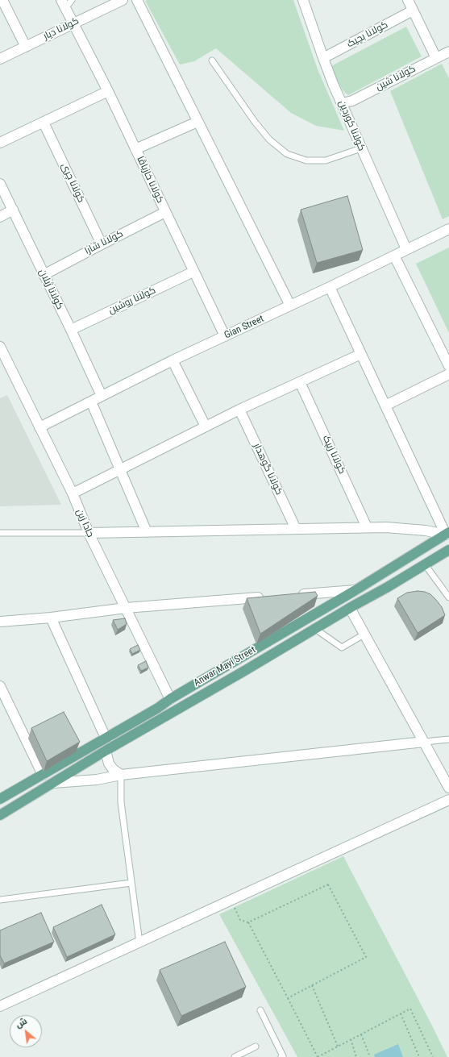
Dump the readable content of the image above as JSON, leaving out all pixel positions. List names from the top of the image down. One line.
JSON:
{"streets":{"main road":["Anwar Mayi Street"],"street":["کولانا دیار","کولانا بچیک","کولانا شین","کولانا کوردین","کولانا خازیاڤا","کولانا چری","کولانا شارا","کولانا ژیلان","کولانا روشین","Gian Street","کولانا زیپک","کولانا گوهدار","جادا زین"]},"crossings":[["کولانا دیار","کولانا خازیاڤا"],["کولانا بچیک","کولانا کوردین"],["کولانا شین","کولانا کوردین"],["کولانا کوردین","Gian Street"],["کولانا خازیاڤا","کولانا شارا"],["کولانا خازیاڤا","کولانا روشین"],["کولانا خازیاڤا","Gian Street"],["کولانا چری","کولانا شارا"],["کولانا شارا","کولانا ژیلان"],["کولانا ژیلان","کولانا روشین"],["کولانا ژیلان","Gian Street"],["Gian Street","جادا زین"],["جادا زین","Anwar Mayi Street"]],"north":"top left"}
